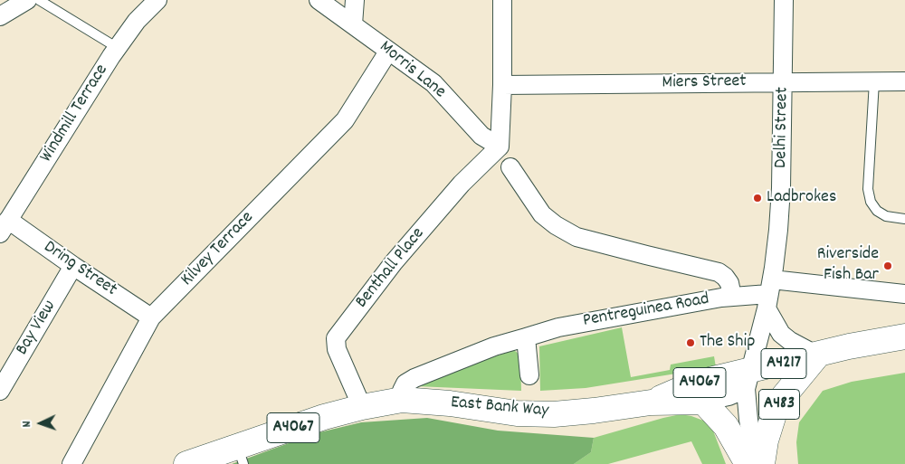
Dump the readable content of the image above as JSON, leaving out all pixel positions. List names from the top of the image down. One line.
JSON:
{"streets":{"main road":["A4217","A4067","A483","East Bank Way"],"street":["Morris Lane","Miers Street","Windmill Terrace","Delhi Street","Kilvey Terrace","Benthall Place","Dring Street","Pentreguinea Road","Bay View"]},"crossings":[["Morris Lane","Kilvey Terrace"],["Morris Lane","Benthall Place"],["Miers Street","Delhi Street"],["Windmill Terrace","Dring Street"],["Delhi Street","Pentreguinea Road"],["Delhi Street","East Bank Way"],["Kilvey Terrace","Dring Street"],["Benthall Place","A4067"],["Dring Street","Bay View"],["Pentreguinea Road","A4067"],["Pentreguinea Road","East Bank Way"],["A4067","East Bank Way"],["A483","East Bank Way"]],"places":["Ladbrokes","Riverside Fish Bar","The Ship"],"north":"left"}
